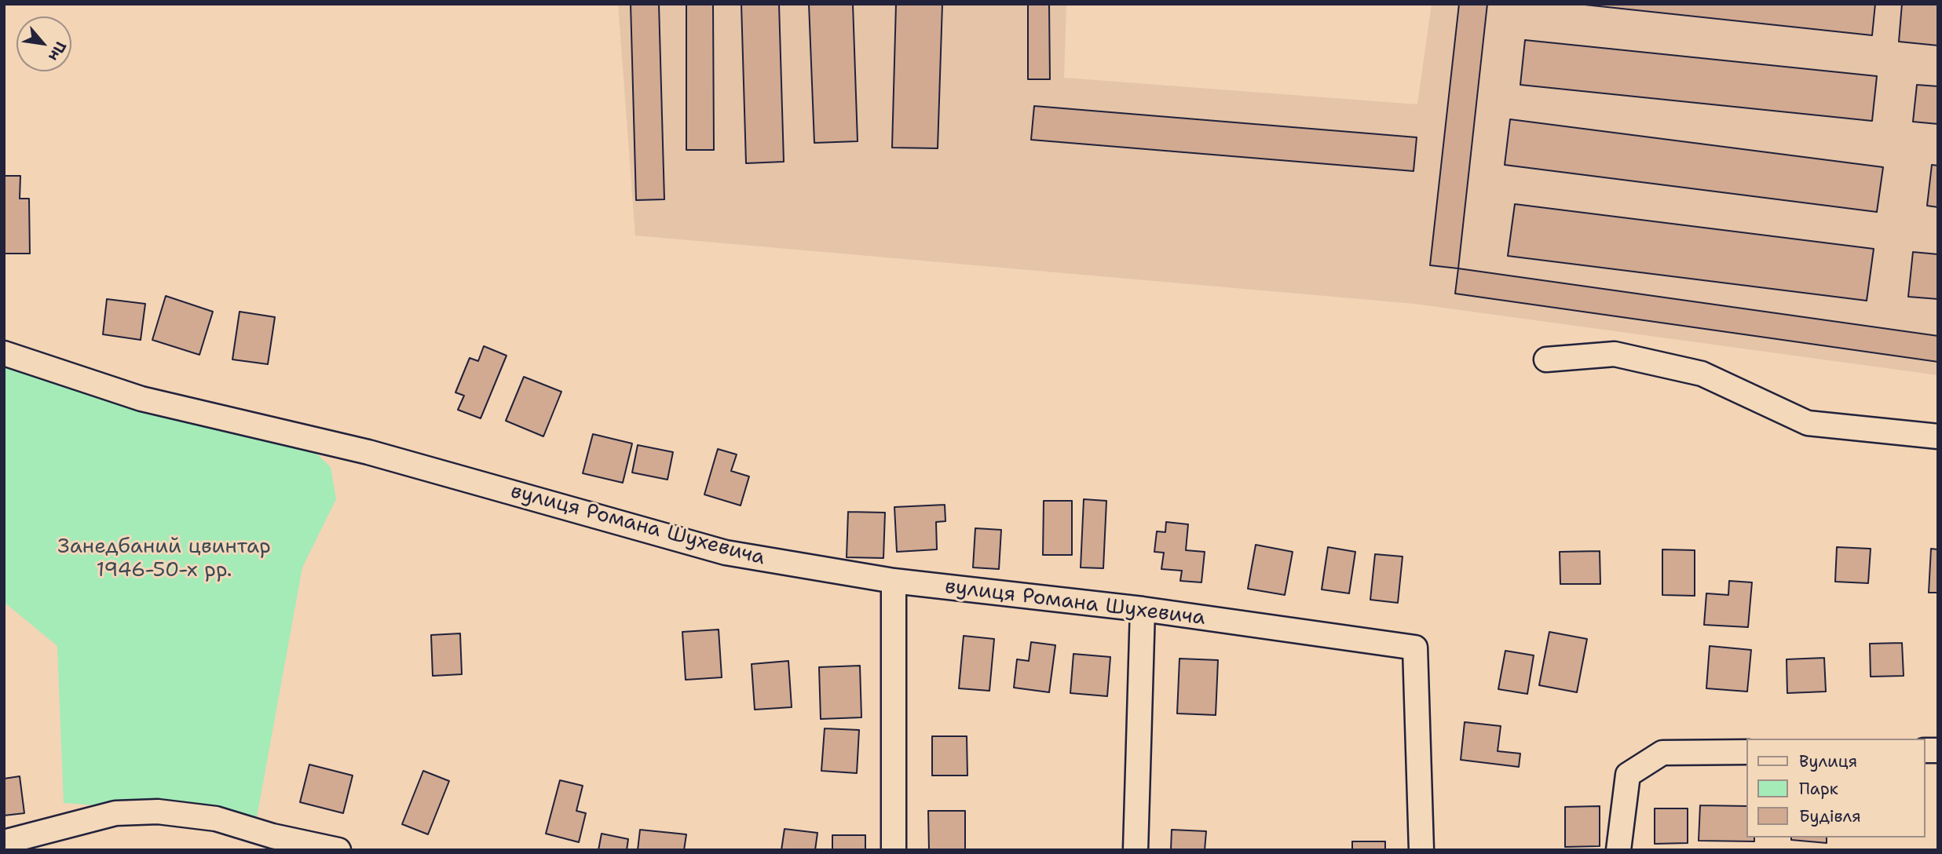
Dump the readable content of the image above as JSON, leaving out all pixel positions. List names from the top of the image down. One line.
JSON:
{"streets":{"street":["вулиця Романа Шухевича"]},"parks":["Занедбаний цвинтар 1946-50-х рр."],"legend":["Вулиця","Парк","Будівля"],"north":"bottom right"}
